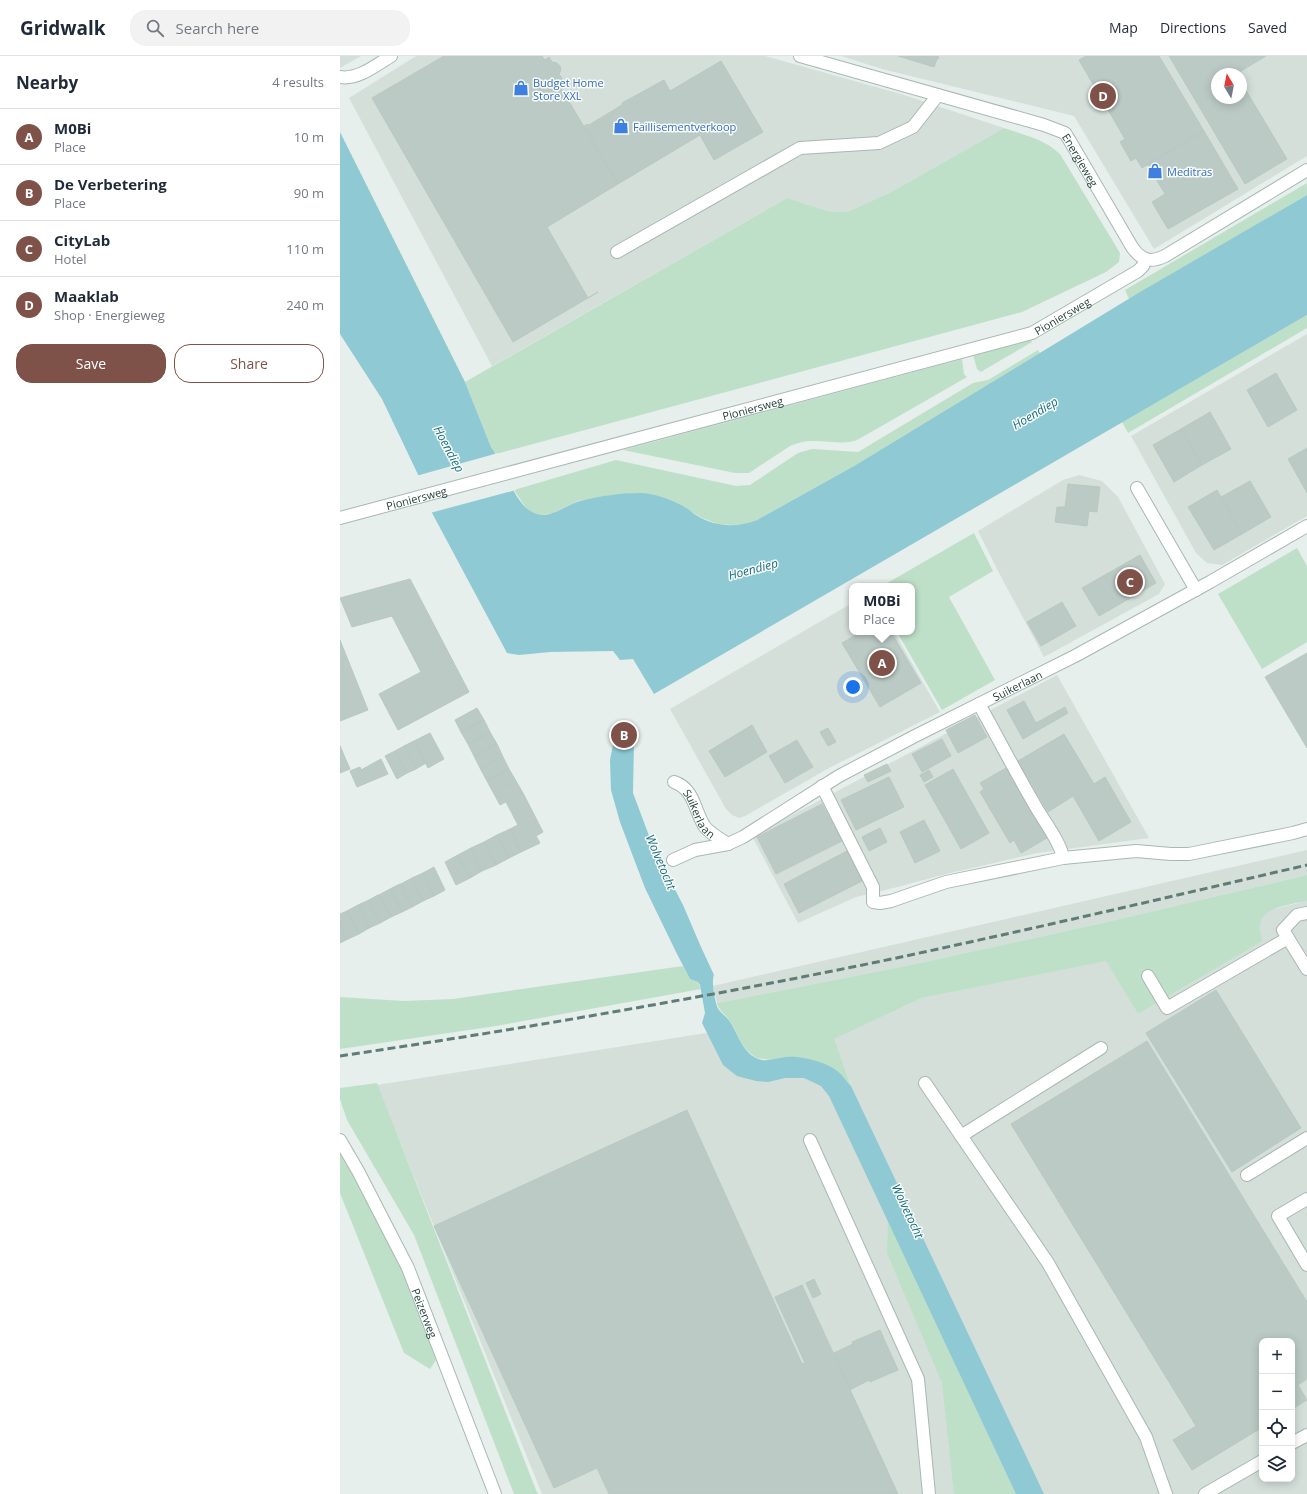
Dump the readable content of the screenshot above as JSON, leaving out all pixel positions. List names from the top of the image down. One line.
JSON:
{"streets":{"street":["Energieweg","Pioniersweg","Suikerlaan","Peizerweg"]},"crossings":[["Energieweg","Pioniersweg"]],"water":["Hoendiep","Wolvetocht"],"places":{"shop":["Budget Home Store XXL","Faillisementverkoop","Meditras"]},"north":"top","page":{"header":"Gridwalk","search":"Search here","nav":["Map","Directions","Saved"],"heading":["Nearby","4 results"],"pins":["D","C","A","B"],"list":[{"mark":"A","name":"M0Bi","note":"Place","value":"10 m"},{"mark":"B","name":"De Verbetering","note":"Place","value":"90 m"},{"mark":"C","name":"CityLab","note":"Hotel","value":"110 m"},{"mark":"D","name":"Maaklab","note":"Shop · Energieweg","value":"240 m"}],"buttons":["Save","Share"],"popup":["M0Bi","Place"],"map_buttons":["+","−"]}}
